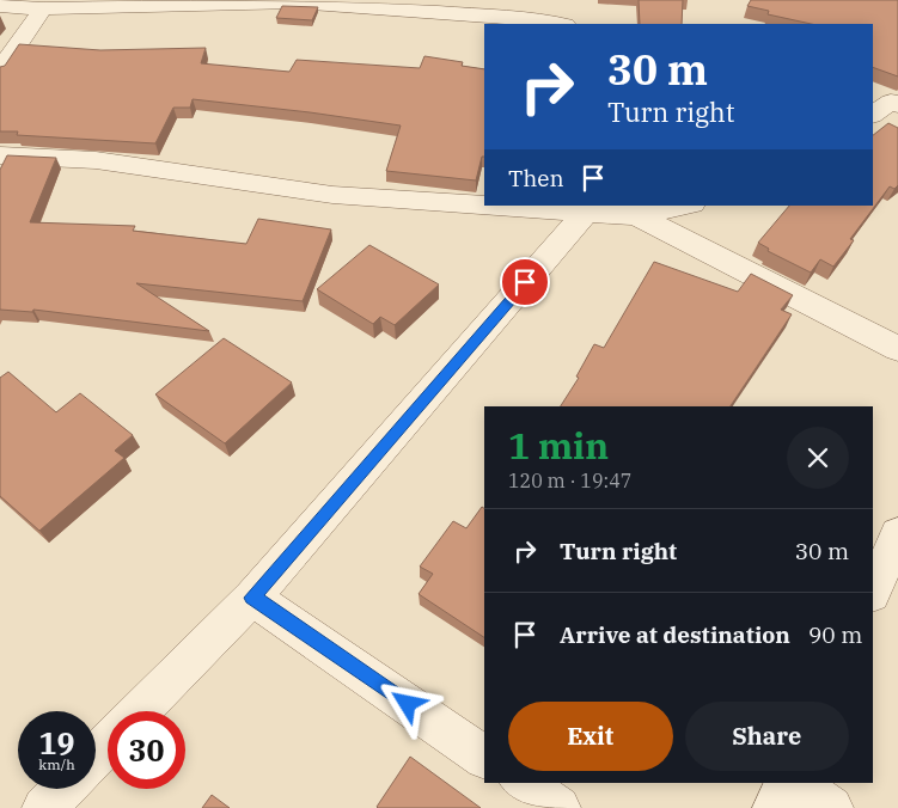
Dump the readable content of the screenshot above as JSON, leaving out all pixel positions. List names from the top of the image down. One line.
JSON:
{"page":{"turn":["30 m","Turn right"],"then":"Then","heading":["1 min","120 m · 19:47"],"list":[{"name":"Turn right","value":"30 m"},{"name":"Arrive at destination","value":"90 m"}],"buttons":["Exit","Share"],"speed":"19 km/h","limit":"30"}}
